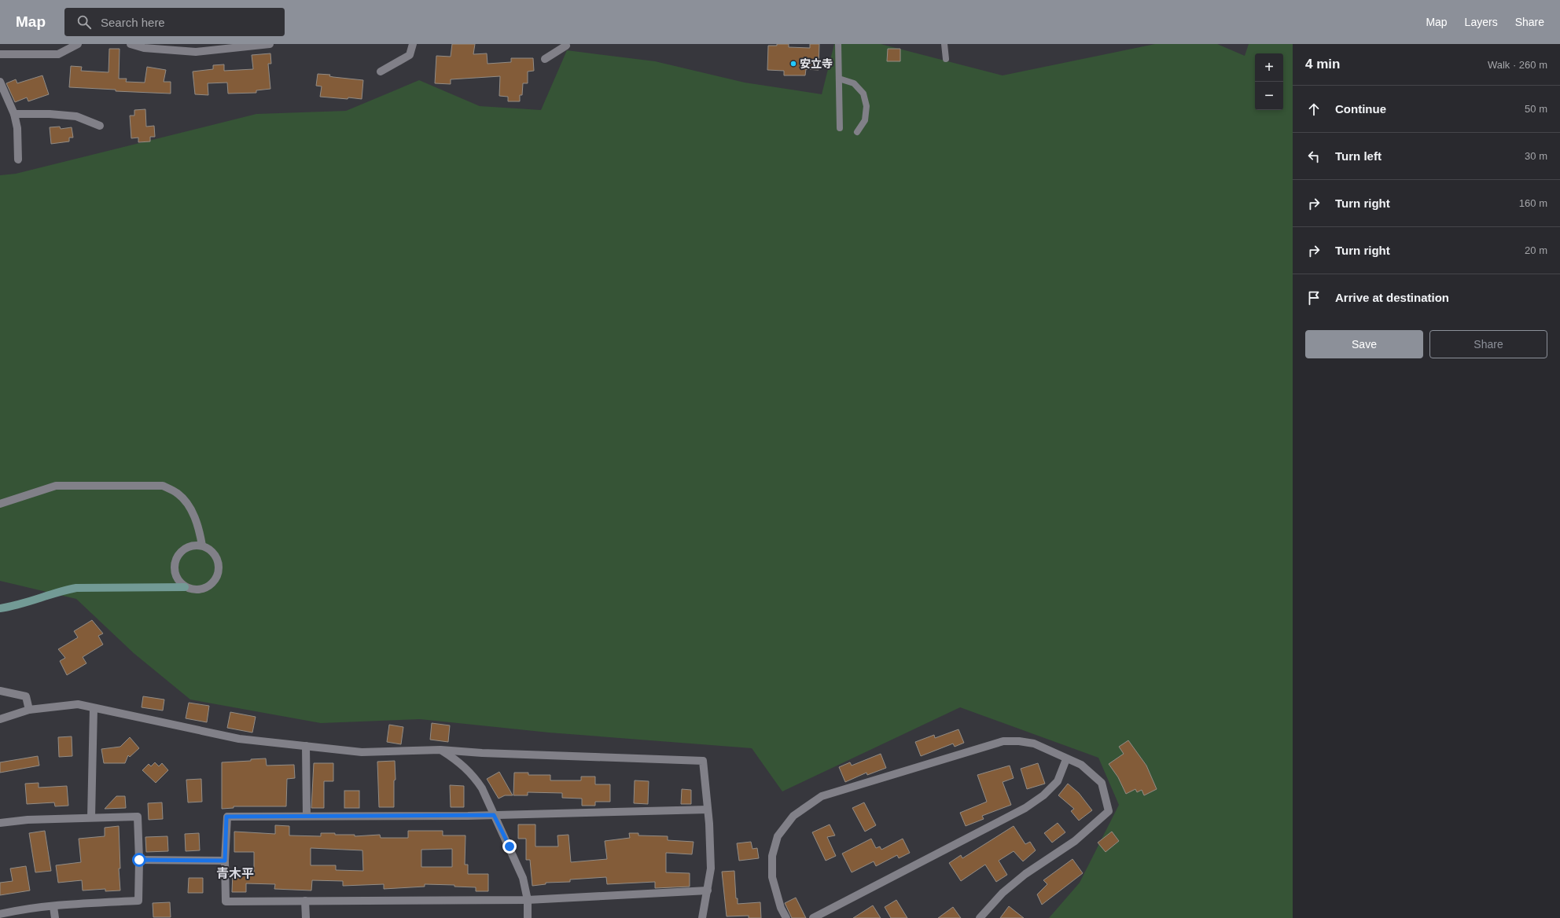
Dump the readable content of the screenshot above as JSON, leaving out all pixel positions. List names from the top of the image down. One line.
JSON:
{"districts":["青木平"],"places":["安立寺"],"page":{"header":"Map","search":"Search here","nav":["Map","Layers","Share"],"heading":["4 min","Walk · 260 m"],"map_buttons":["+","−"],"list":[["Continue","50 m"],["Turn left","30 m"],["Turn right","160 m"],["Turn right","20 m"],"Arrive at destination"],"buttons":["Save","Share"]}}
